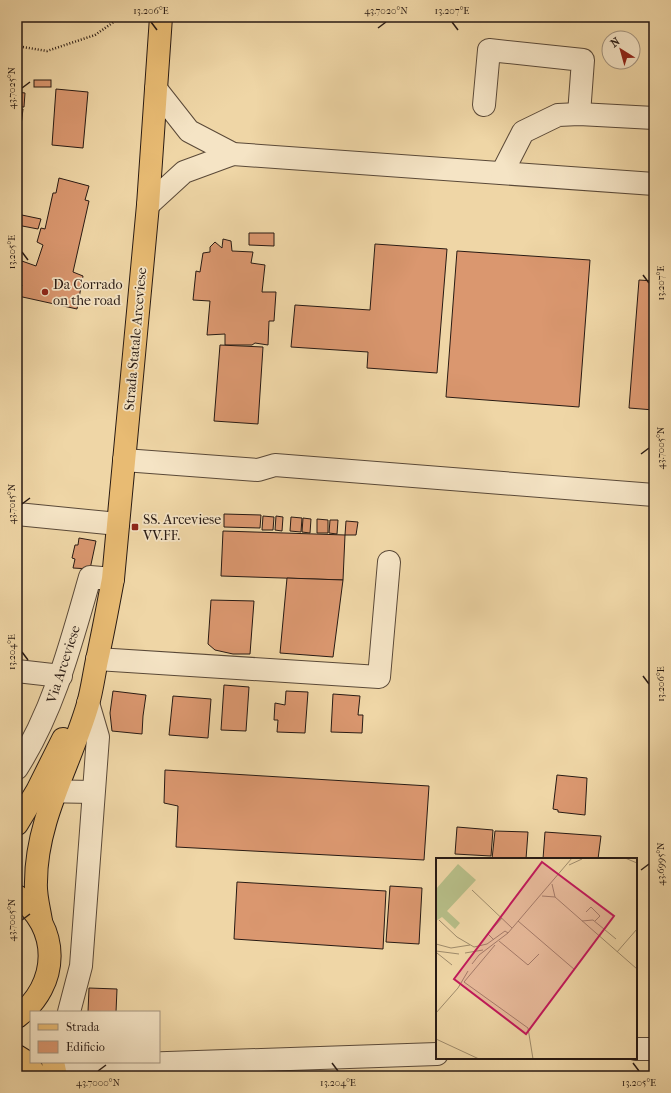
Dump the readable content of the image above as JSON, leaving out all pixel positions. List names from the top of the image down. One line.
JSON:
{"streets":{"main road":["Strada Statale Arceviese"],"street":["Via Arceviese"]},"crossings":[["Strada Statale Arceviese","Via Arceviese"]],"places":{"other":["Da Corrado on the road"],"transit":["SS. Arceviese VV.FF."]},"legend":["Strada","Edificio"],"north":"top left","coordinates":["13.206°E","43.7020°N","13.207°E","43.7025°N","13.205°E","43.7005°N","43.7015°N","13.204°E","43.6995°N","43.7000°N"]}
